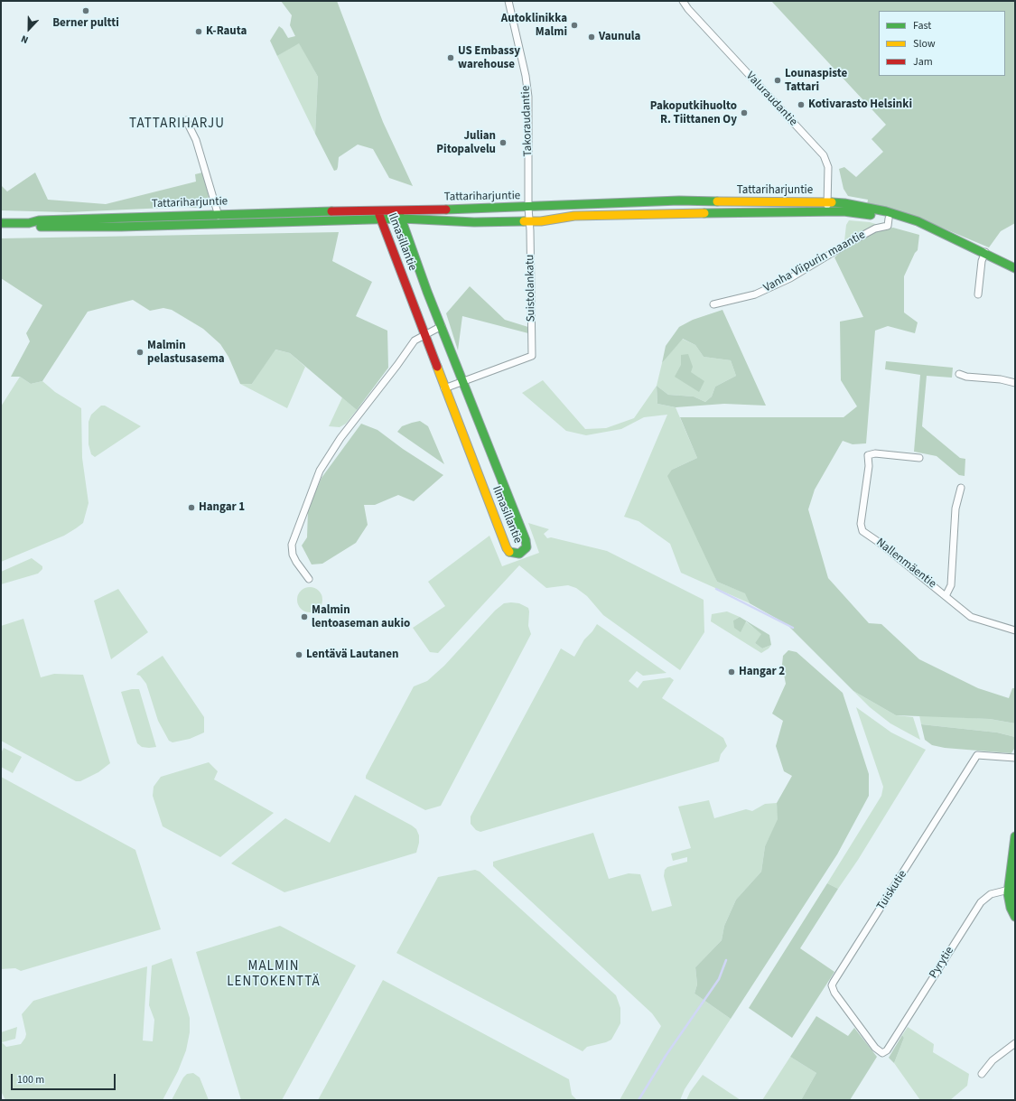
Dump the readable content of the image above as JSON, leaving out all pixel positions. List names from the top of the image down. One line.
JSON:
{"streets":{"main road":["Tattariharjuntie","Ilmasillantie"],"street":["Valuraudantie","Takoraudantie","Vanha Viipurin maantie","Suistolankatu","Nallenmäentie","Tuiskutie","Pyrytie"]},"crossings":[["Valuraudantie","Tattariharjuntie"],["Takoraudantie","Tattariharjuntie"],["Takoraudantie","Suistolankatu"],["Tattariharjuntie","Ilmasillantie"],["Tattariharjuntie","Vanha Viipurin maantie"],["Tattariharjuntie","Suistolankatu"],["Ilmasillantie","Suistolankatu"],["Tuiskutie","Pyrytie"]],"districts":["TATTARIHARJU","MALMIN LENTOKENTTÄ"],"places":["Berner pultti","Autoklinikka Malmi","K-Rauta","Vaunula","US Embassy warehouse","Lounaspiste Tattari","Kotivarasto Helsinki","Pakoputkihuolto R. Tiittanen Oy","Julian Pitopalvelu","Malmin pelastusasema","Hangar 1","Malmin lentoaseman aukio","Lentävä Lautanen","Hangar 2"],"legend":["Fast","Slow","Jam"],"scale_bar":"100 m","north":"bottom"}
